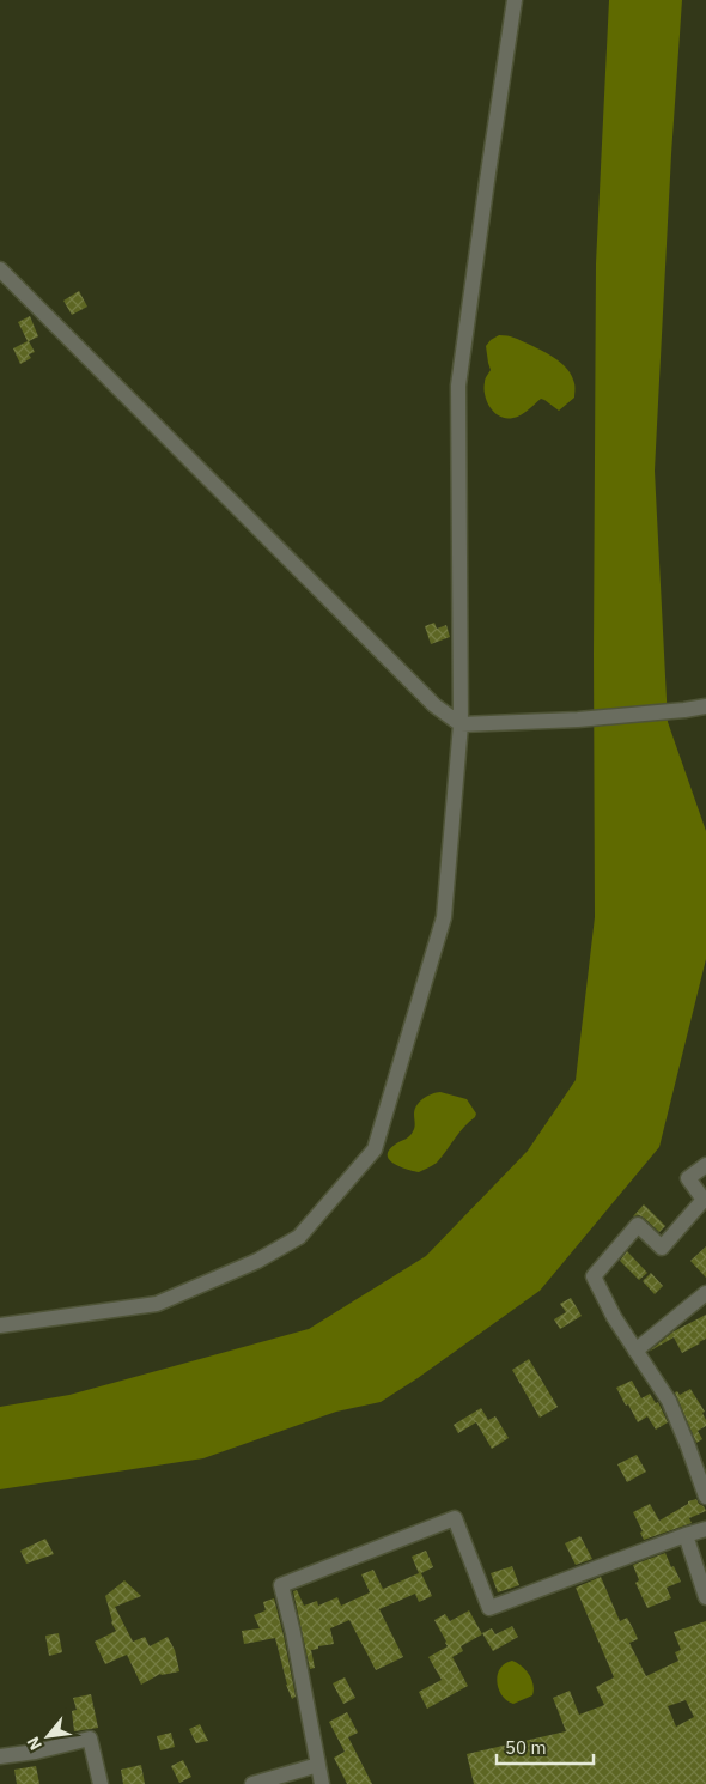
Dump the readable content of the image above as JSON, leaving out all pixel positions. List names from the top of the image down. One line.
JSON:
{"scale_bar":"50 m","north":"bottom left"}
